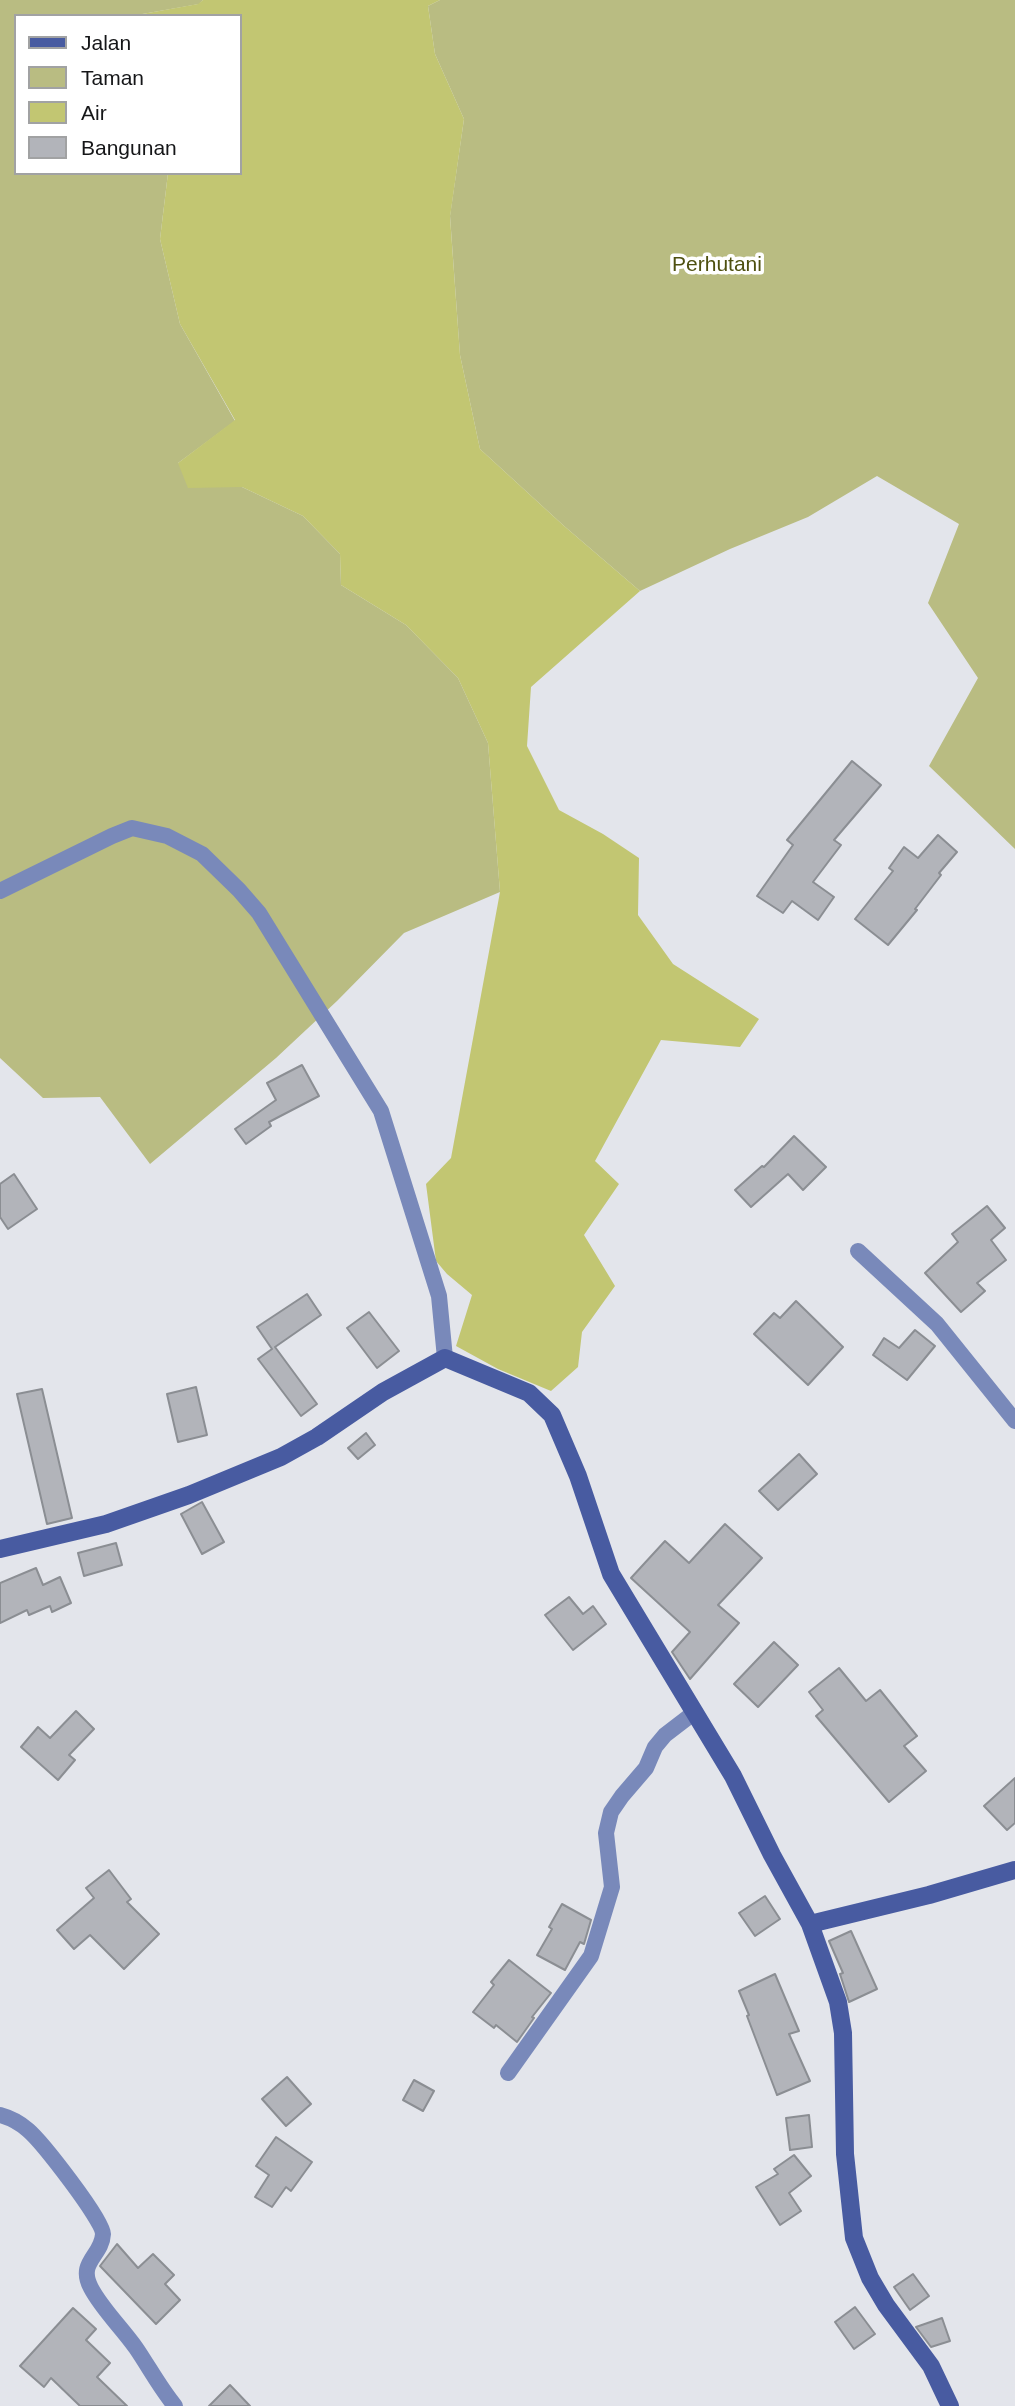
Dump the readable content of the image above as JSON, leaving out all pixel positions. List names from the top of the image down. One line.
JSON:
{"parks":["Perhutani"],"legend":["Jalan","Taman","Air","Bangunan"]}
